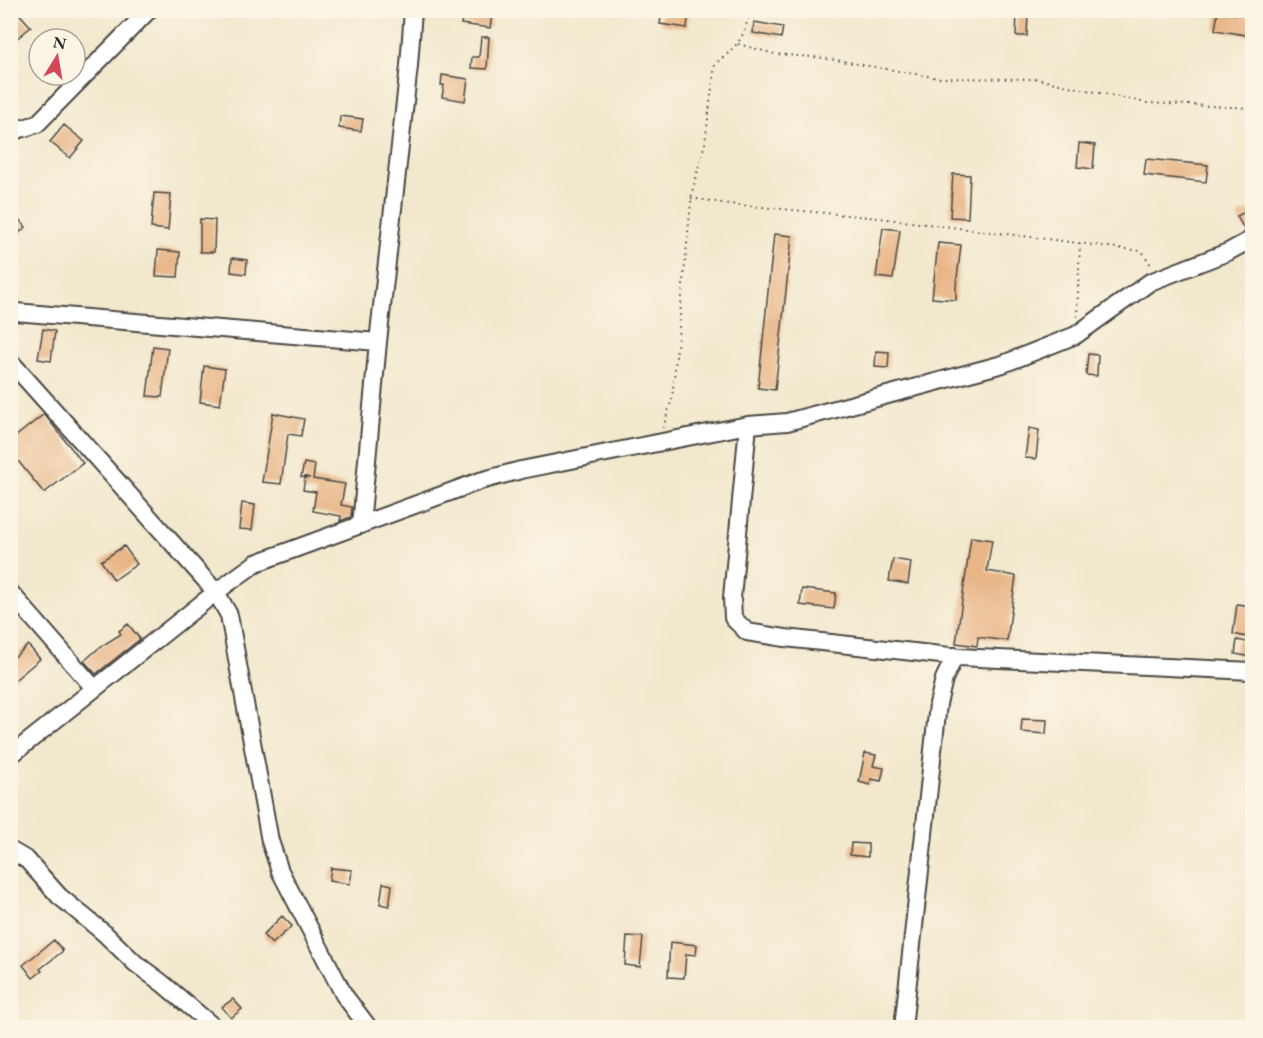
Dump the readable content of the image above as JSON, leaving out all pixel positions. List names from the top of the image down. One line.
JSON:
{"north":"top"}
